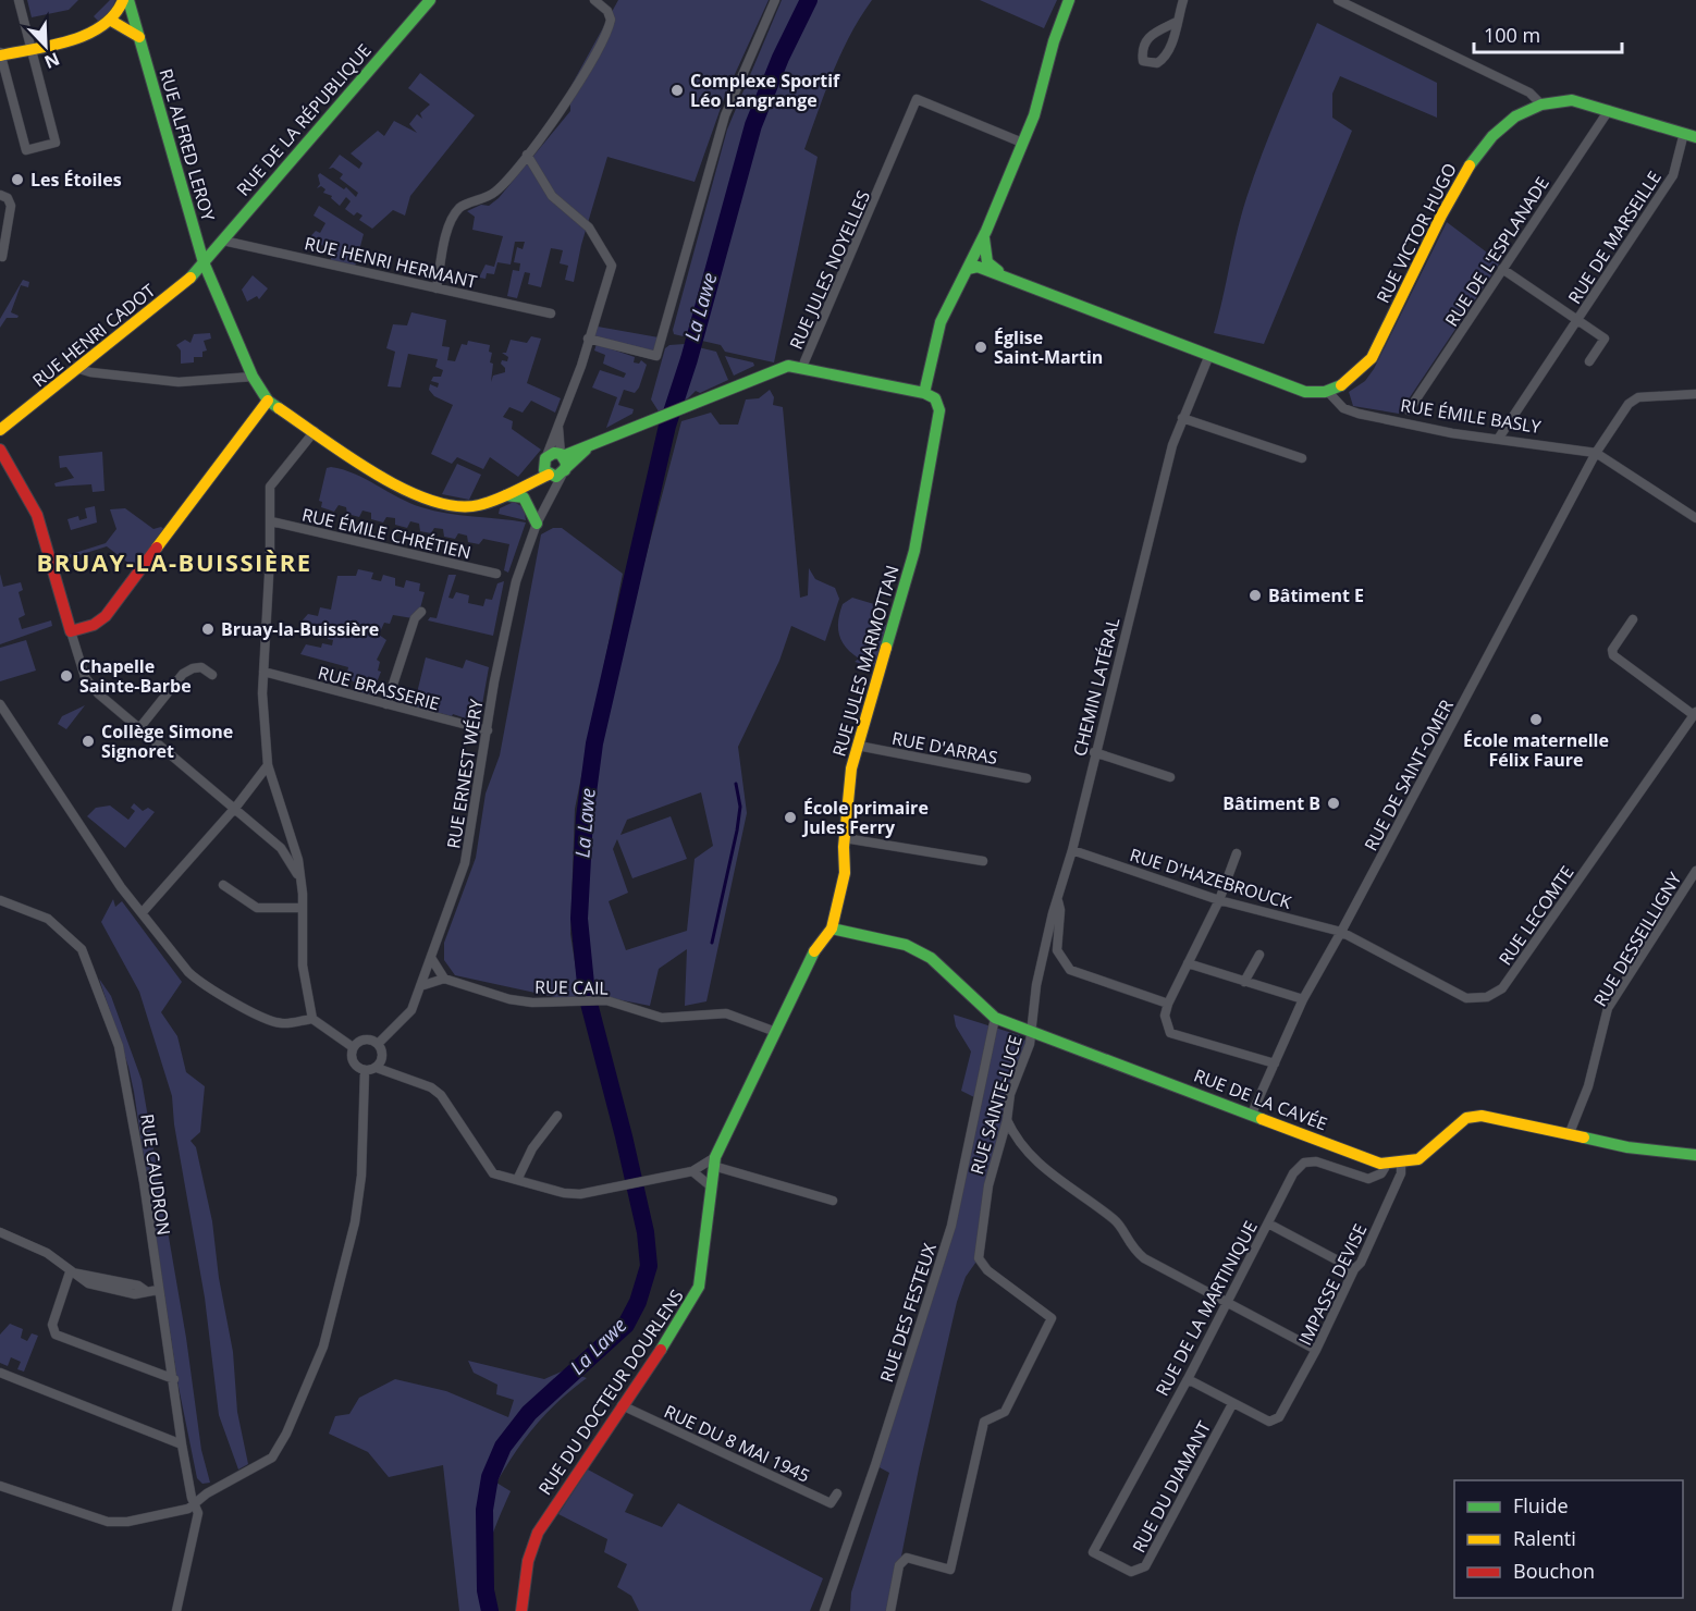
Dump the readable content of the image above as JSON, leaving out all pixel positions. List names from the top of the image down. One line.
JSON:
{"streets":{"street":["RUE DE LA RÉPUBLIQUE","RUE ALFRED LEROY","RUE VICTOR HUGO","RUE DE MARSEILLE","RUE DE L'ESPLANADE","RUE HENRI HERMANT","RUE JULES NOYELLES","RUE HENRI CADOT","RUE ÉMILE BASLY","RUE ÉMILE CHRÉTIEN","RUE JULES MARMOTTAN","CHEMIN LATÉRAL","RUE BRASSERIE","RUE D'ARRAS","RUE ERNEST WÉRY","RUE DE SAINT-OMER","RUE D'HAZEBROUCK","RUE LECOMTE","RUE DESSEILLIGNY","RUE CAIL","RUE DE LA CAVÉE","RUE SAINTE-LUCE","RUE CAUDRON","IMPASSE DEVISE","RUE DE LA MARTINIQUE","RUE DES FESTEUX","RUE DU DOCTEUR DOURLENS","RUE DU 8 MAI 1945","RUE DU DIAMANT"]},"crossings":[["RUE DE LA RÉPUBLIQUE","RUE ALFRED LEROY"],["RUE DE LA RÉPUBLIQUE","RUE HENRI HERMANT"],["RUE DE LA RÉPUBLIQUE","RUE HENRI CADOT"],["RUE ALFRED LEROY","RUE HENRI CADOT"],["RUE VICTOR HUGO","RUE DE MARSEILLE"],["RUE VICTOR HUGO","RUE DE L'ESPLANADE"],["RUE VICTOR HUGO","RUE ÉMILE BASLY"],["RUE DE MARSEILLE","RUE ÉMILE BASLY"],["RUE ÉMILE BASLY","RUE DE SAINT-OMER"],["RUE JULES MARMOTTAN","RUE D'ARRAS"],["RUE JULES MARMOTTAN","RUE CAIL"],["RUE JULES MARMOTTAN","RUE DE LA CAVÉE"],["RUE JULES MARMOTTAN","RUE DU DOCTEUR DOURLENS"],["CHEMIN LATÉRAL","RUE D'HAZEBROUCK"],["CHEMIN LATÉRAL","RUE DE LA CAVÉE"],["CHEMIN LATÉRAL","RUE SAINTE-LUCE"],["RUE BRASSERIE","RUE ERNEST WÉRY"],["RUE DE SAINT-OMER","RUE D'HAZEBROUCK"],["RUE DE SAINT-OMER","RUE LECOMTE"],["RUE DE SAINT-OMER","RUE DE LA CAVÉE"],["RUE D'HAZEBROUCK","RUE LECOMTE"],["RUE DESSEILLIGNY","RUE DE LA CAVÉE"],["RUE DE LA CAVÉE","RUE SAINTE-LUCE"],["RUE DE LA CAVÉE","IMPASSE DEVISE"],["RUE DE LA CAVÉE","RUE DE LA MARTINIQUE"],["RUE DE LA CAVÉE","RUE DES FESTEUX"],["IMPASSE DEVISE","RUE DU DIAMANT"],["RUE DE LA MARTINIQUE","RUE DU DIAMANT"],["RUE DU DOCTEUR DOURLENS","RUE DU 8 MAI 1945"]],"districts":["BRUAY-LA-BUISSIÈRE"],"water":["La Lawe"],"places":["Complexe Sportif Léo Langrange","Les Étoiles","Église Saint-Martin","Bâtiment E","Bruay-la-Buissière","Chapelle Sainte-Barbe","École maternelle Félix Faure","Collège Simone Signoret","Bâtiment B","École primaire Jules Ferry"],"legend":["Fluide","Ralenti","Bouchon"],"scale_bar":"100 m","north":"bottom right"}
